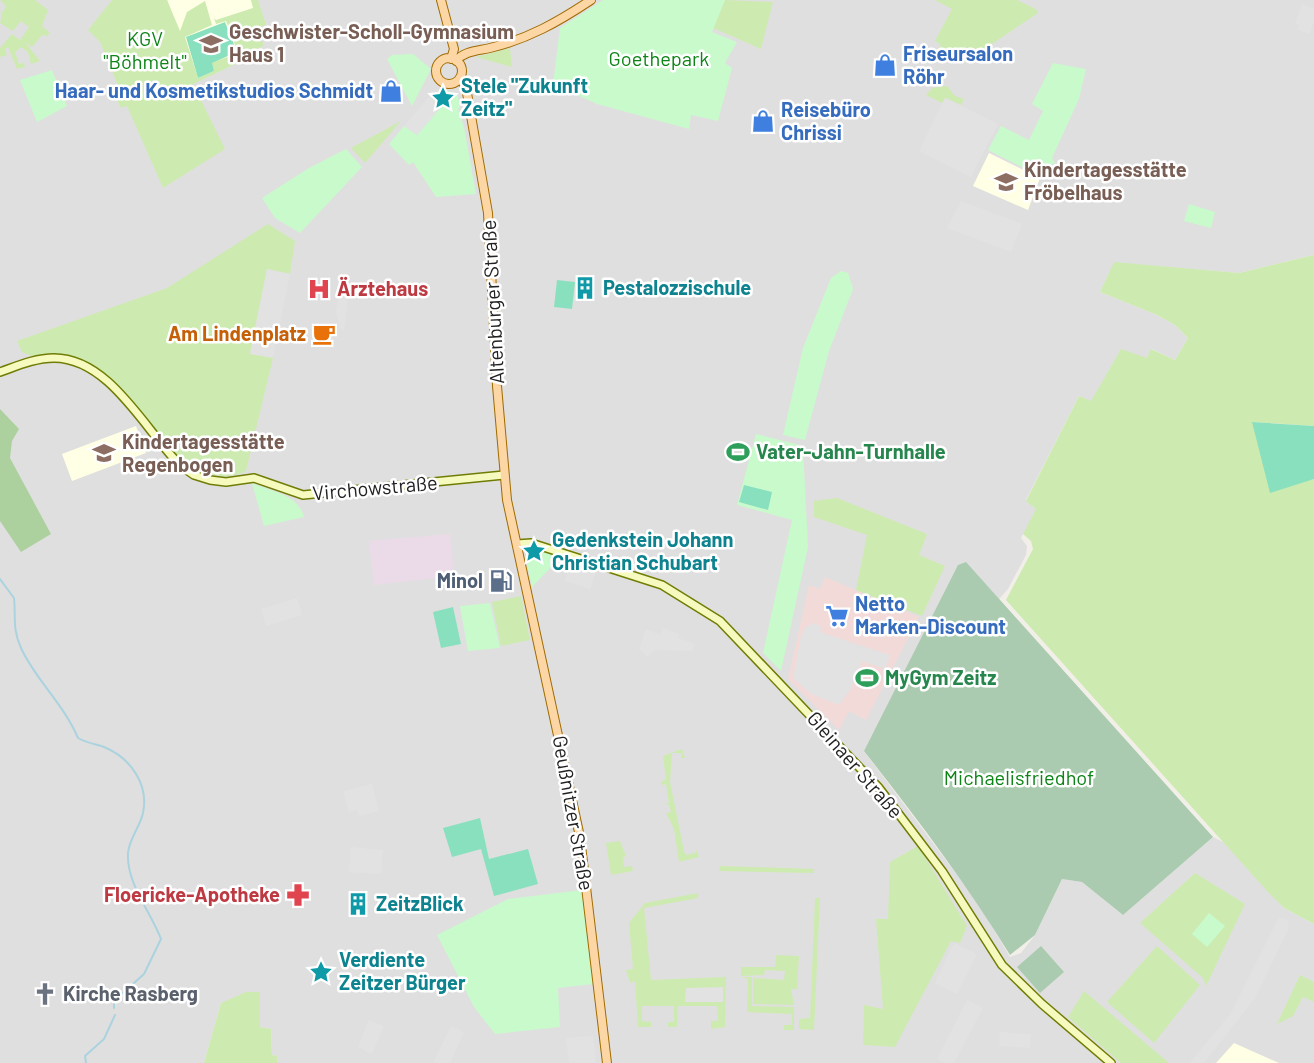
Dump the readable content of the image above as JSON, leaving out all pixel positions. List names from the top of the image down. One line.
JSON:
{"streets":{"main road":["Altenburger Straße","Geußnitzer Straße"],"street":["Virchowstraße","Gleinaer Straße"]},"crossings":[["Altenburger Straße","Virchowstraße"],["Altenburger Straße","Gleinaer Straße"],["Altenburger Straße","Geußnitzer Straße"],["Gleinaer Straße","Geußnitzer Straße"]],"parks":["KGV \"Böhmelt\"","Goethepark","Michaelisfriedhof"],"places":{"school or university":["Geschwister-Scholl-Gymnasium Haus 1","Kindertagesstätte Fröbelhaus","Kindertagesstätte Regenbogen"],"shop":["Friseursalon Röhr","Haar- und Kosmetikstudios Schmidt","Reisebüro Chrissi"],"place":["Stele \"Zukunft Zeitz\"","Gedenkstein Johann Christian Schubart","Verdiente Zeitzer Bürger"],"building":["Pestalozzischule","ZeitzBlick"],"hospital":["Ärztehaus"],"cafe":["Am Lindenplatz"],"sports":["Vater-Jahn-Turnhalle","MyGym Zeitz"],"fuel station":["Minol"],"supermarket":["Netto Marken-Discount"],"pharmacy":["Floericke-Apotheke"],"church":["Kirche Rasberg"]}}
